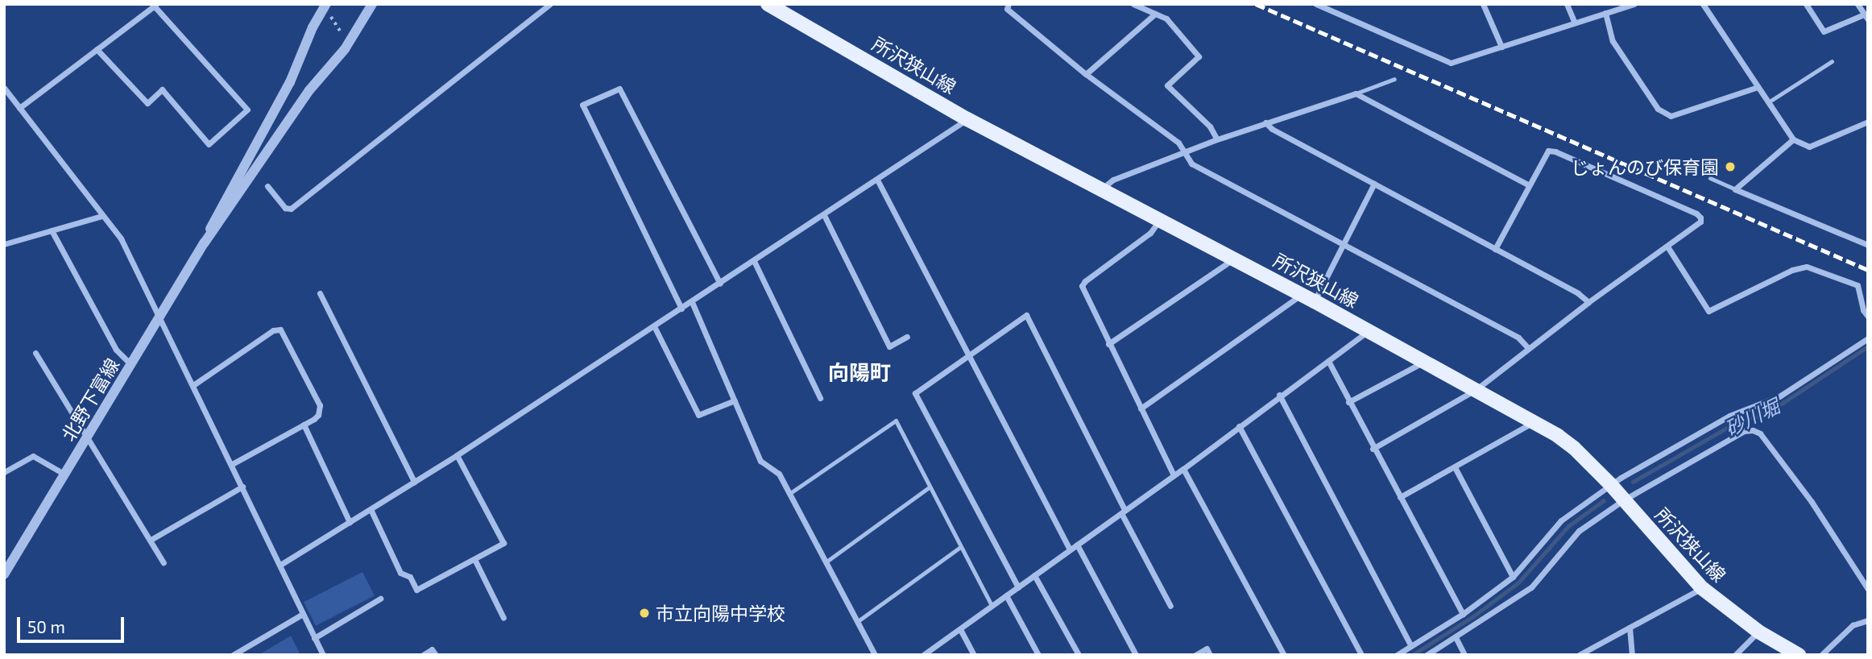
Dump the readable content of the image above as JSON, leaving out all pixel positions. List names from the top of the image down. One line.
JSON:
{"streets":{"main road":["所沢狭山線"],"street":["北野下富線"]},"districts":["向陽町"],"water":["砂川堀"],"places":["じょんのび保育園","市立向陽中学校"],"scale_bar":"50 m"}
